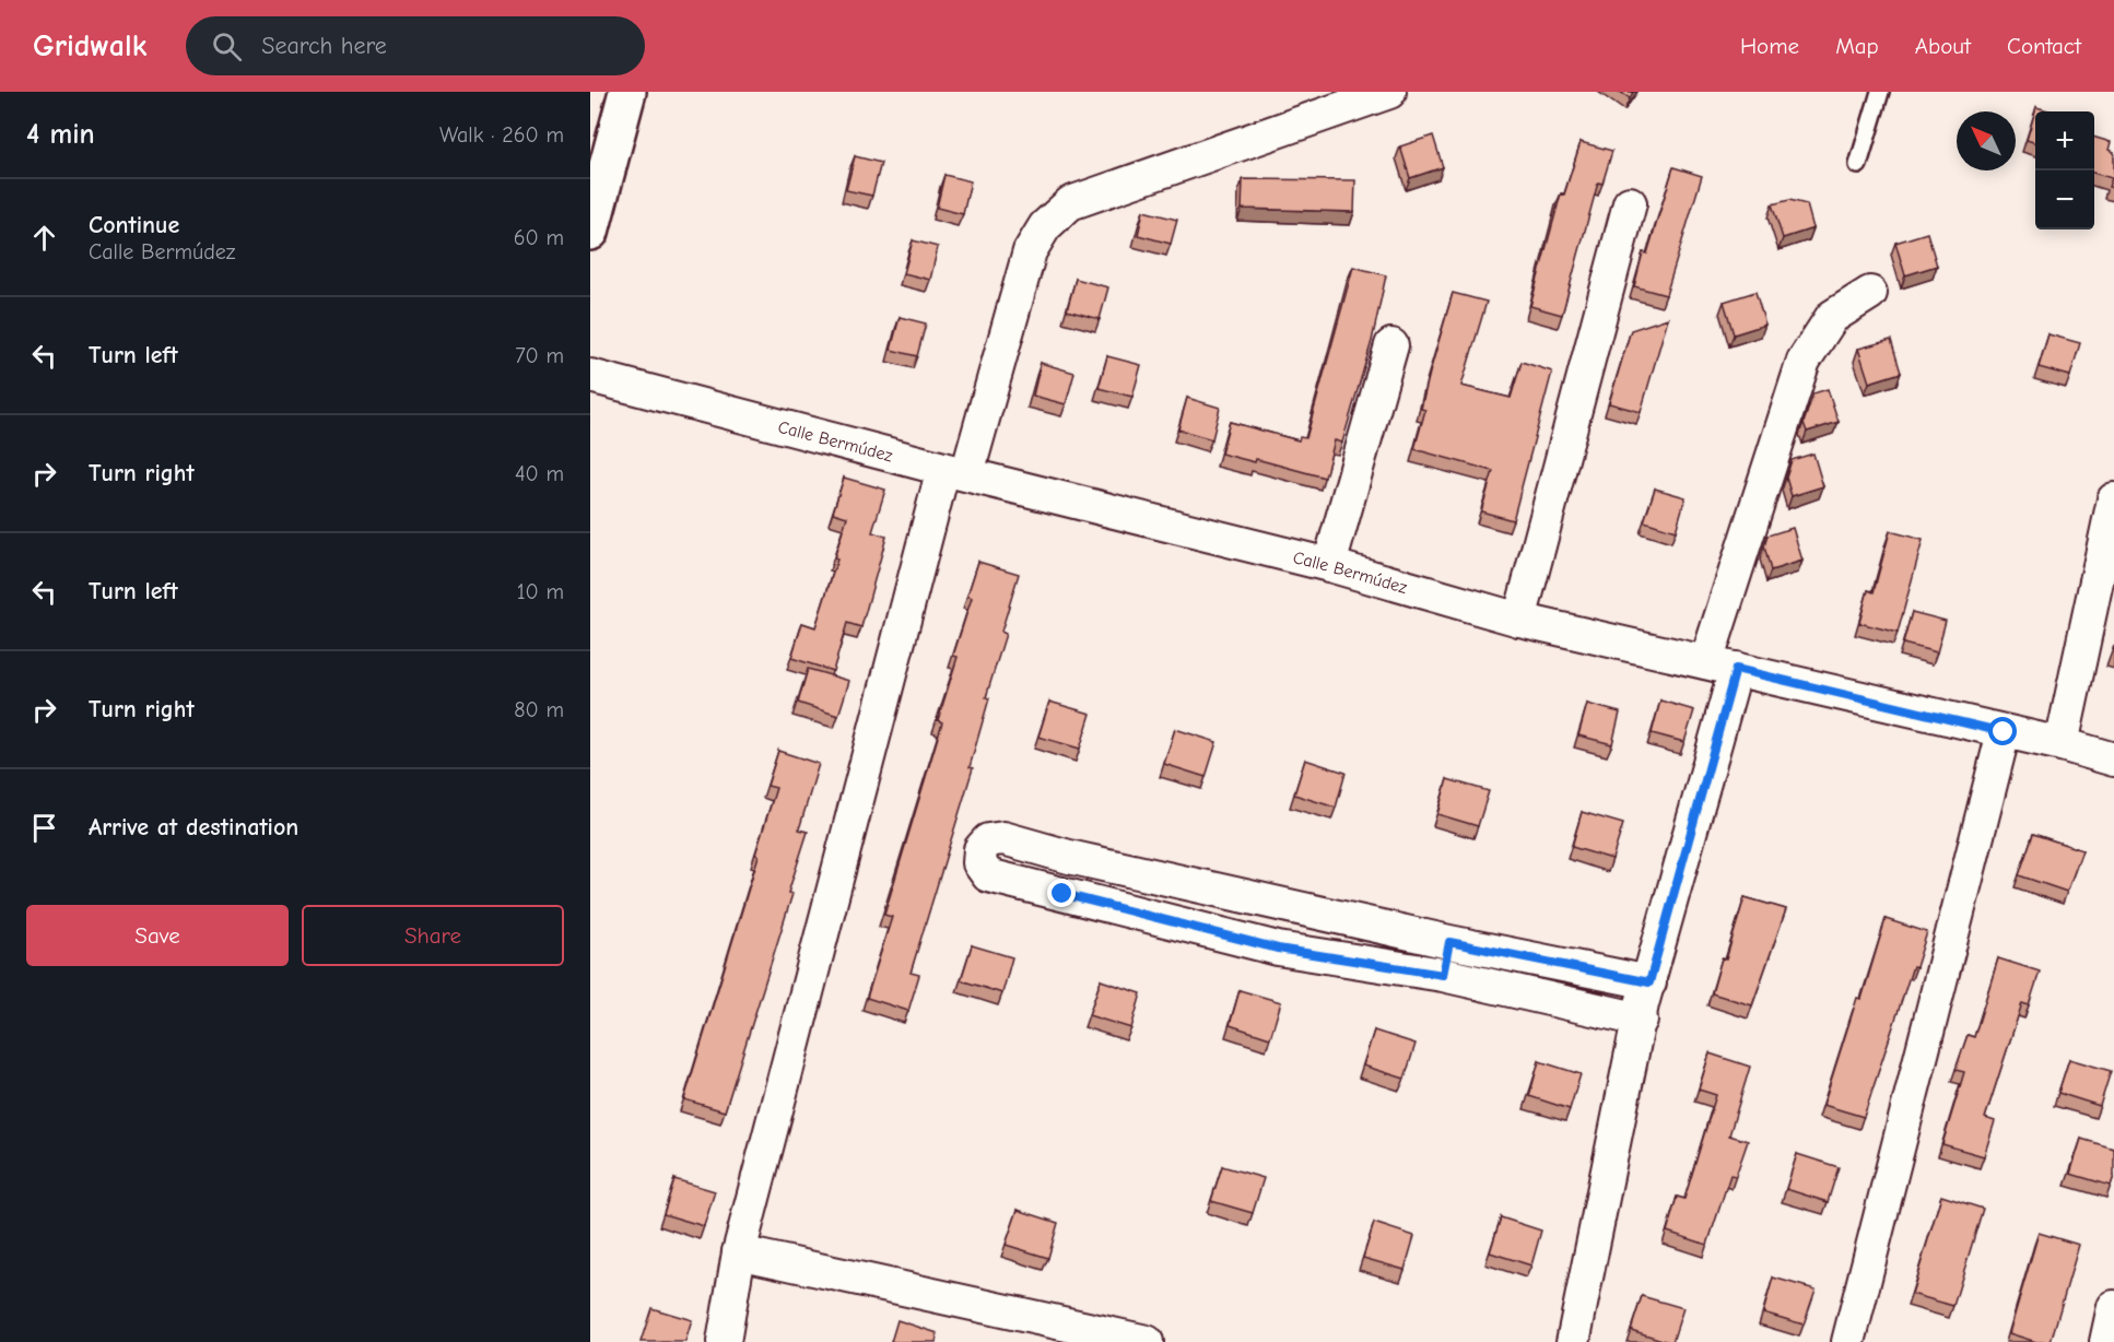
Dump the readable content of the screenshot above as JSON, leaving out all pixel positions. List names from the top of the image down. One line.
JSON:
{"streets":{"street":["Calle Bermúdez"]},"north":"top left","page":{"header":"Gridwalk","search":"Search here","nav":["Home","Map","About","Contact"],"heading":["4 min","Walk · 260 m"],"map_buttons":["+","−"],"list":[["Continue","Calle Bermúdez","60 m"],["Turn left","70 m"],["Turn right","40 m"],["Turn left","10 m"],["Turn right","80 m"],"Arrive at destination"],"buttons":["Save","Share"]}}
